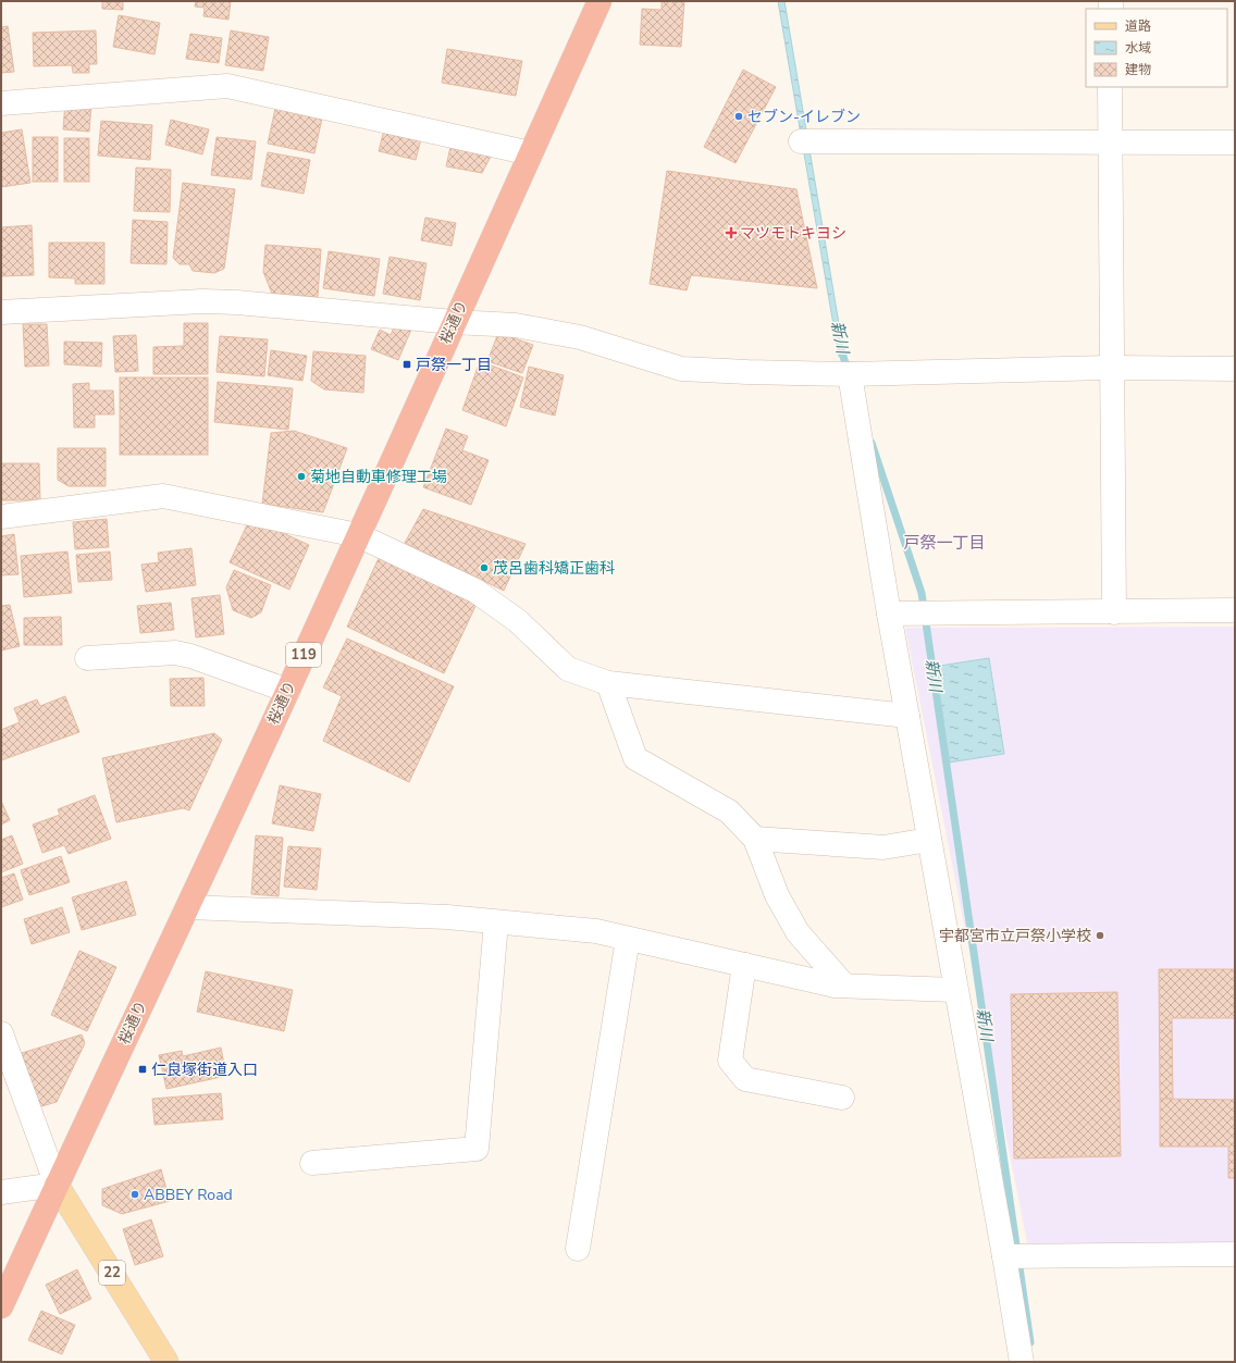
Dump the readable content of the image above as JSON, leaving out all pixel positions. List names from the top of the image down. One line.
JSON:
{"streets":{"highway":["桜通り","119"],"main road":["22"]},"crossings":[["桜通り","22"]],"districts":["戸祭一丁目"],"water":["新川"],"places":{"other":["セブン-イレブン","菊地自動車修理工場","茂呂歯科矯正歯科","宇都宮市立戸祭小学校","ABBEY Road"],"health":["マツモトキヨシ"],"transit":["戸祭一丁目","仁良塚街道入口"]},"legend":["道路","水域","建物"]}
